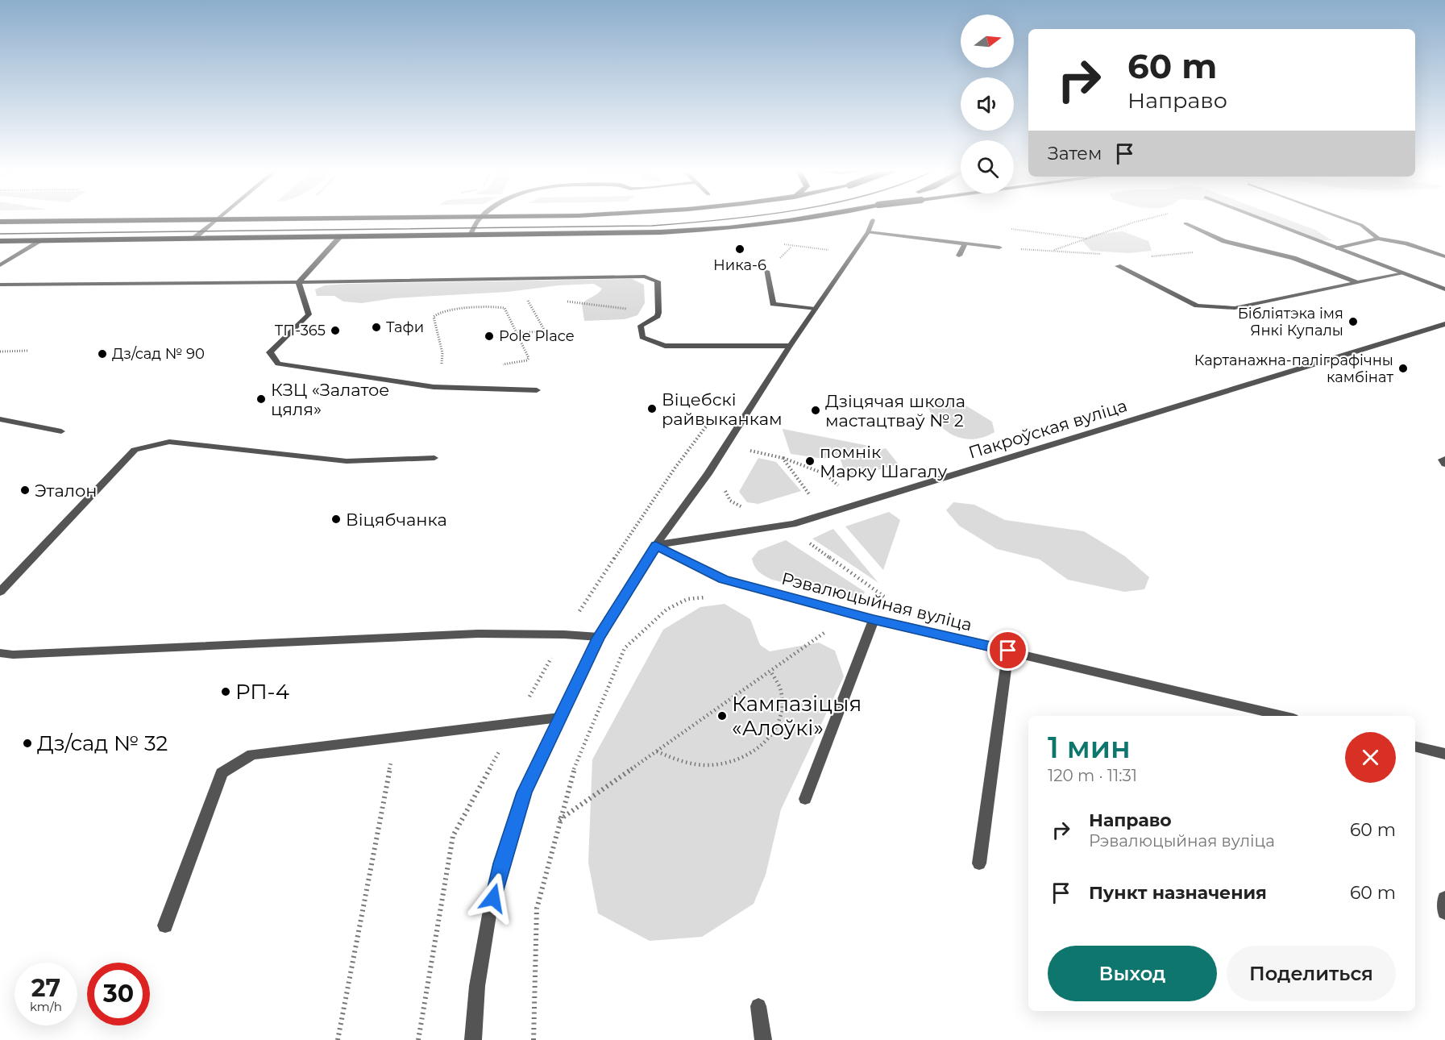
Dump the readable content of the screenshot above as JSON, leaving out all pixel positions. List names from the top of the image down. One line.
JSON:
{"streets":{"street":["Пакроўская вуліца","Рэвалюцыйная вуліца"]},"crossings":[["Пакроўская вуліца","Рэвалюцыйная вуліца"]],"places":["Ника-6","Бібліятэка імя Янкі Купалы","Тафи","ТП-365","Pole Place","Дз/сад № 90","Картанажна-паліграфічны камбінат","КЗЦ «Залатое цяля»","Віцебскі райвыканкам","Дзіцячая школа мастацтваў № 2","помнік Марку Шагалу","Эталон","Віцябчанка","РП-4","Кампазіцыя «Алоўкі»","Дз/сад № 32"],"north":"right","page":{"turn":["60 m","Направо"],"then":"Затем","heading":["1 мин","120 m · 11:31"],"list":[{"name":"Направо","note":"Рэвалюцыйная вуліца","value":"60 m"},{"name":"Пункт назначения","value":"60 m"}],"buttons":["Выход","Поделиться"],"speed":"27 km/h","limit":"30"}}
